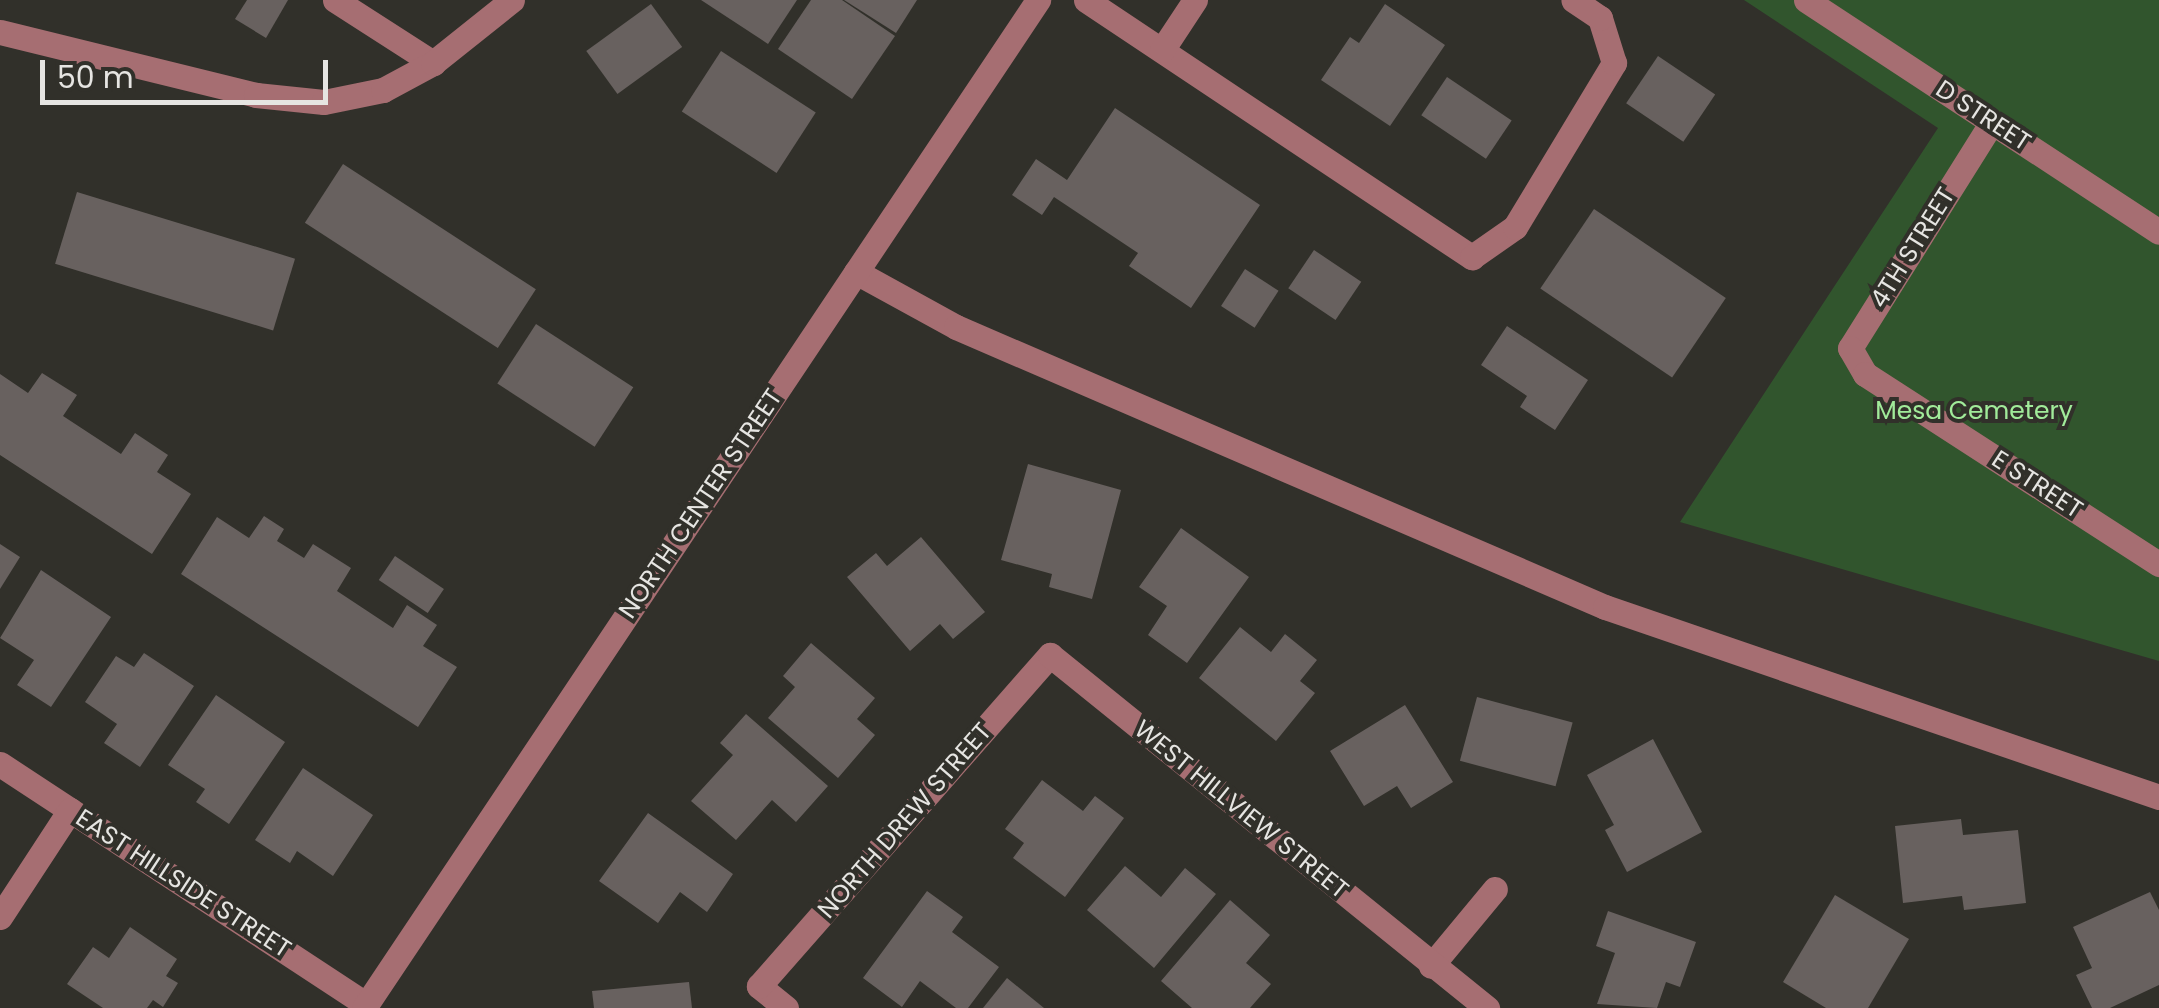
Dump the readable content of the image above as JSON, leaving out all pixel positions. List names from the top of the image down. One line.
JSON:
{"streets":{"street":["D STREET","4TH STREET","E STREET","NORTH CENTER STREET","WEST HILLVIEW STREET","NORTH DREW STREET","EAST HILLSIDE STREET"]},"crossings":[["D STREET","4TH STREET"],["4TH STREET","E STREET"],["NORTH CENTER STREET","EAST HILLSIDE STREET"],["WEST HILLVIEW STREET","NORTH DREW STREET"]],"parks":["Mesa Cemetery"],"scale_bar":"50 m"}
